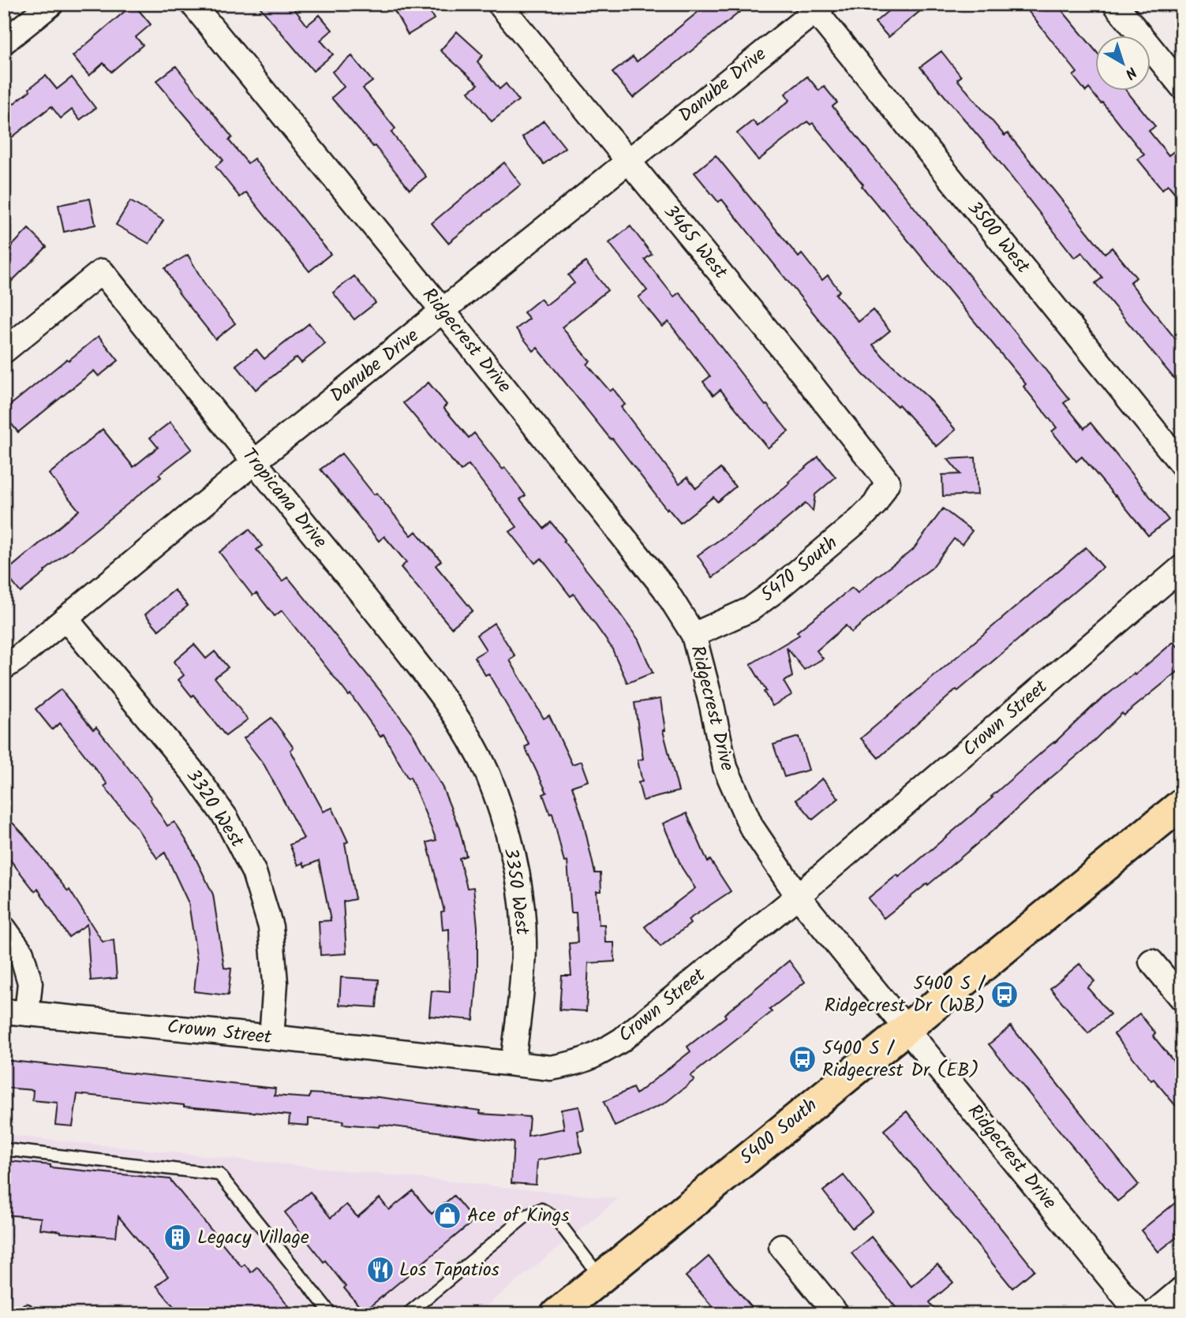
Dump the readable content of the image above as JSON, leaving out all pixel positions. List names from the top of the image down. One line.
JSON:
{"streets":{"main road":["5400 South"],"street":["Danube Drive","3500 West","3465 West","Ridgecrest Drive","Tropicana Drive","5470 South","Crown Street","3320 West","3350 West"]},"crossings":[["Danube Drive","3500 West"],["Danube Drive","3465 West"],["Danube Drive","Ridgecrest Drive"],["Danube Drive","Tropicana Drive"],["Danube Drive","3320 West"],["3465 West","5470 South"],["Ridgecrest Drive","5470 South"],["Ridgecrest Drive","Crown Street"],["Ridgecrest Drive","5400 South"],["Tropicana Drive","3350 West"],["Crown Street","3320 West"],["Crown Street","3350 West"]],"places":{"bus stop":["5400 S / Ridgecrest Dr (WB)","5400 S / Ridgecrest Dr (EB)"],"shop":["Ace of Kings"],"building":["Legacy Village"],"restaurant":["Los Tapatios"]},"north":"bottom right"}
